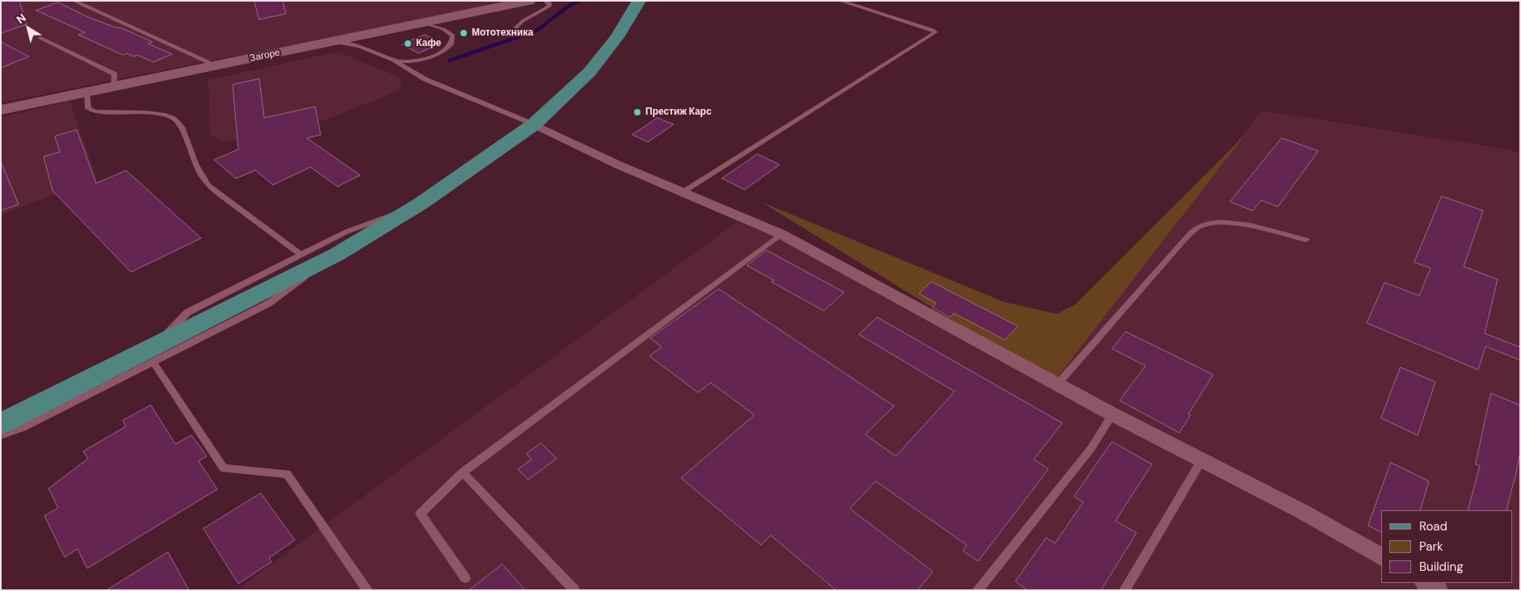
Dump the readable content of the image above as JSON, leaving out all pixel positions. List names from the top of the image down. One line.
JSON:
{"streets":{"street":["Загоре"]},"places":["Мототехника","Кафе","Престиж Карс"],"legend":["Road","Park","Building"],"north":"top left"}
